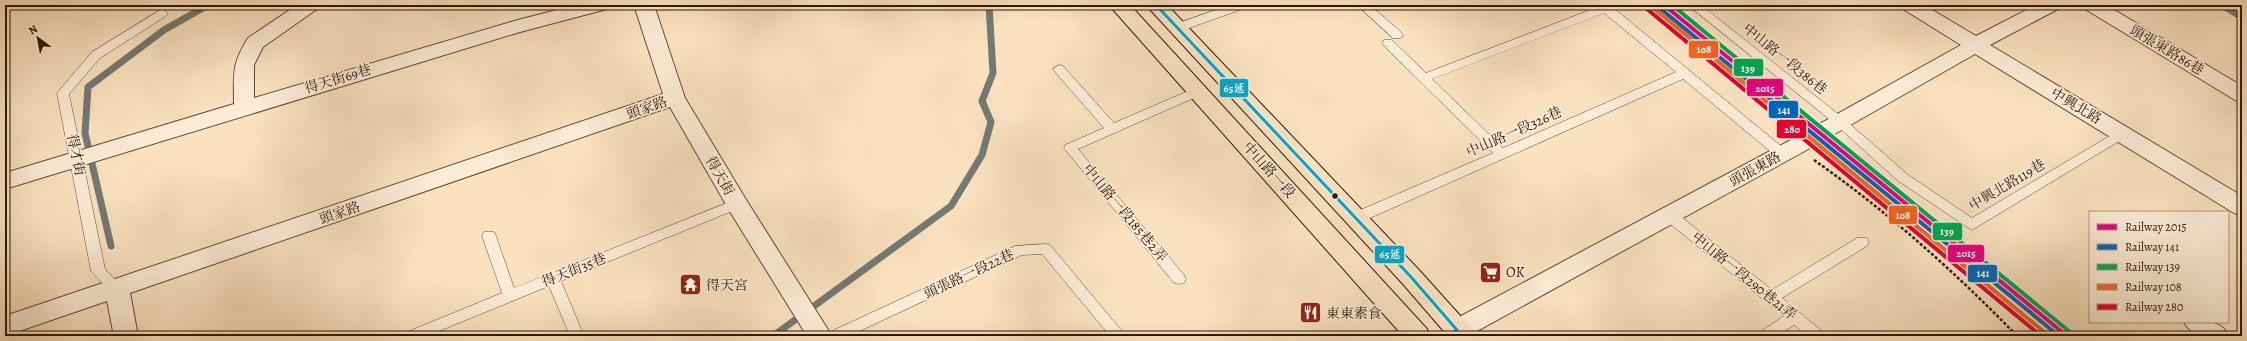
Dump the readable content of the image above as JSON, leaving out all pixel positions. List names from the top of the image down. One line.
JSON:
{"streets":{"main road":["中山路一段"],"street":["頭張東路86巷","得天街69巷","中興北路","頭家路","頭張東路","得天街"],"lane":["中山路一段386巷","中山路一段326巷","得才街","中興北路119巷","中山路一段185巷2弄","得天街35巷","頭張路一段22巷","中山路一段290巷21弄"]},"crossings":[["中山路一段386巷","頭張東路"],["中山路一段386巷","中興北路119巷"],["得天街69巷","得才街"],["中興北路","頭張東路"],["中興北路","中興北路119巷"],["頭家路","得才街"],["頭家路","得天街"],["頭張東路","中興北路119巷"],["頭張東路","中山路一段290巷21弄"],["得天街","得天街35巷"]],"places":{"supermarket":["OK"],"temple":["得天宮"],"restaurant":["東東素食"]},"lines":["rail line 2015","rail line 139","rail line 108","transit line 65延","rail line 141","rail line 280"],"legend":["Railway 2015","Railway 141","Railway 139","Railway 108","Railway 280"],"north":"top left"}
